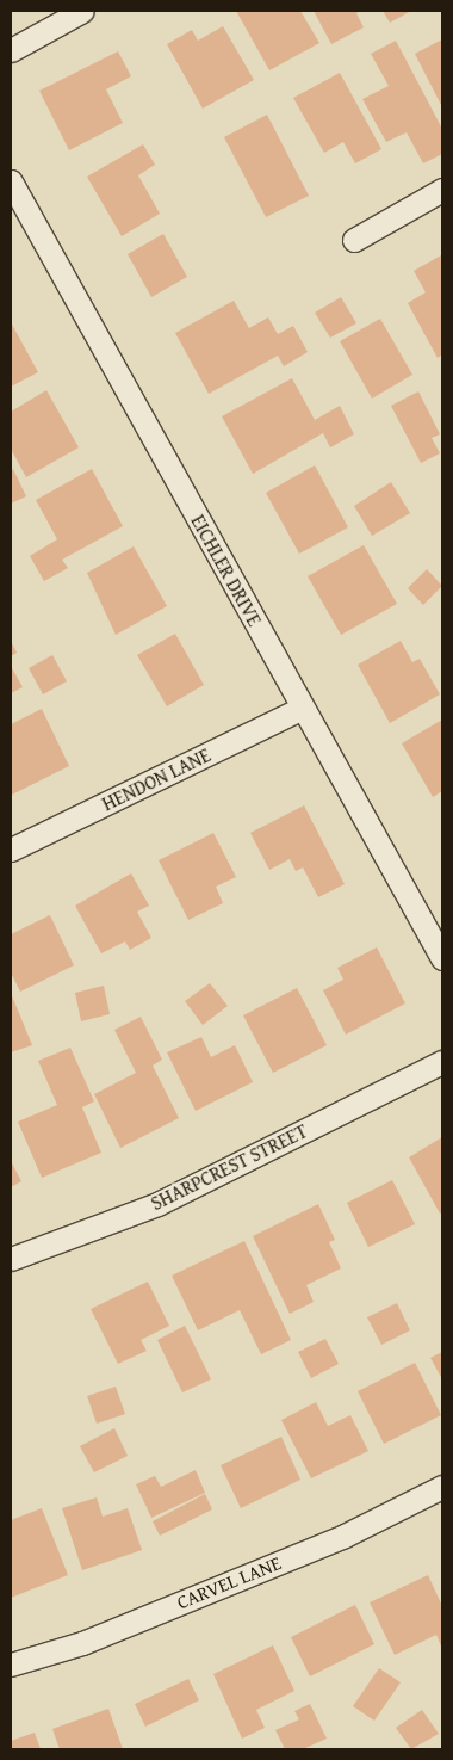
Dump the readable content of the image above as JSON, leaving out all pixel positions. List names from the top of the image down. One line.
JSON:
{"streets":{"street":["EICHLER DRIVE","HENDON LANE","SHARPCREST STREET","CARVEL LANE"]},"crossings":[["EICHLER DRIVE","HENDON LANE"]]}
